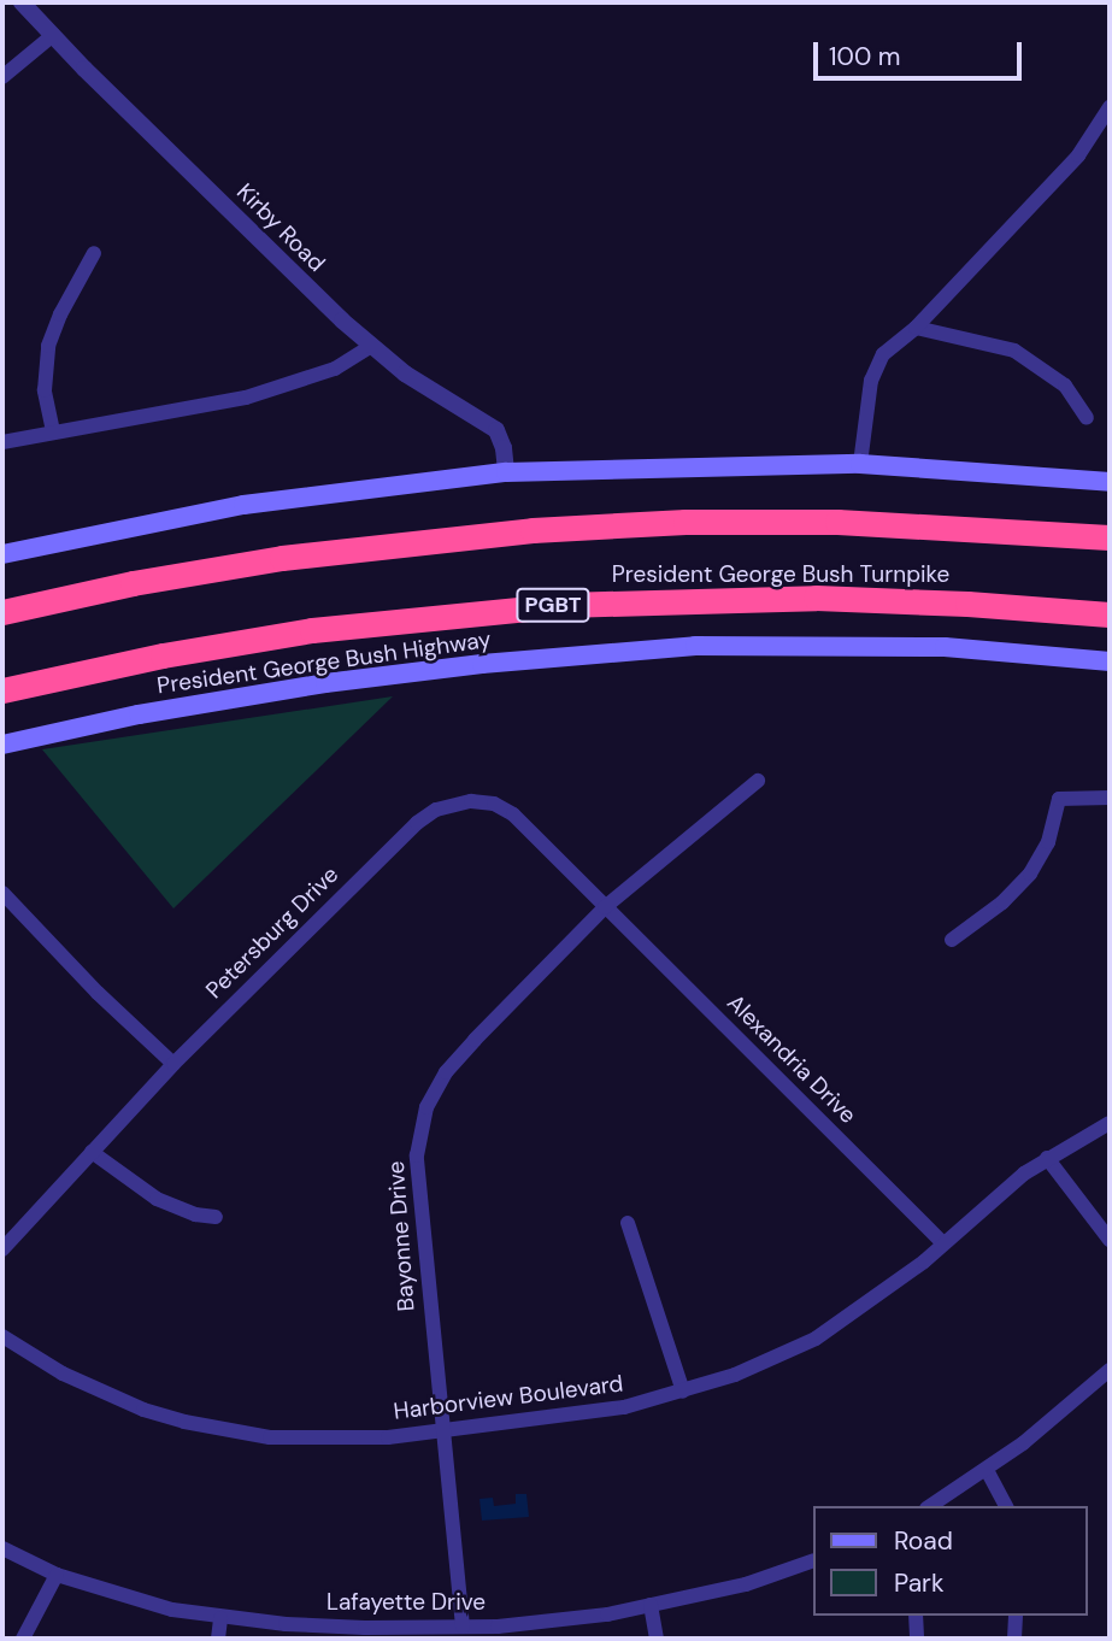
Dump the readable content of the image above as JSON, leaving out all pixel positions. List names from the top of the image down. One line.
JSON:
{"streets":{"highway":["President George Bush Turnpike","PGBT"],"main road":["President George Bush Highway"],"street":["Kirby Road","Petersburg Drive","Alexandria Drive","Bayonne Drive","Harborview Boulevard","Lafayette Drive"]},"crossings":[["Petersburg Drive","Alexandria Drive"],["Petersburg Drive","Bayonne Drive"],["Alexandria Drive","Bayonne Drive"],["Alexandria Drive","Harborview Boulevard"],["Bayonne Drive","Harborview Boulevard"],["Bayonne Drive","Lafayette Drive"]],"legend":["Road","Park"],"scale_bar":"100 m"}
